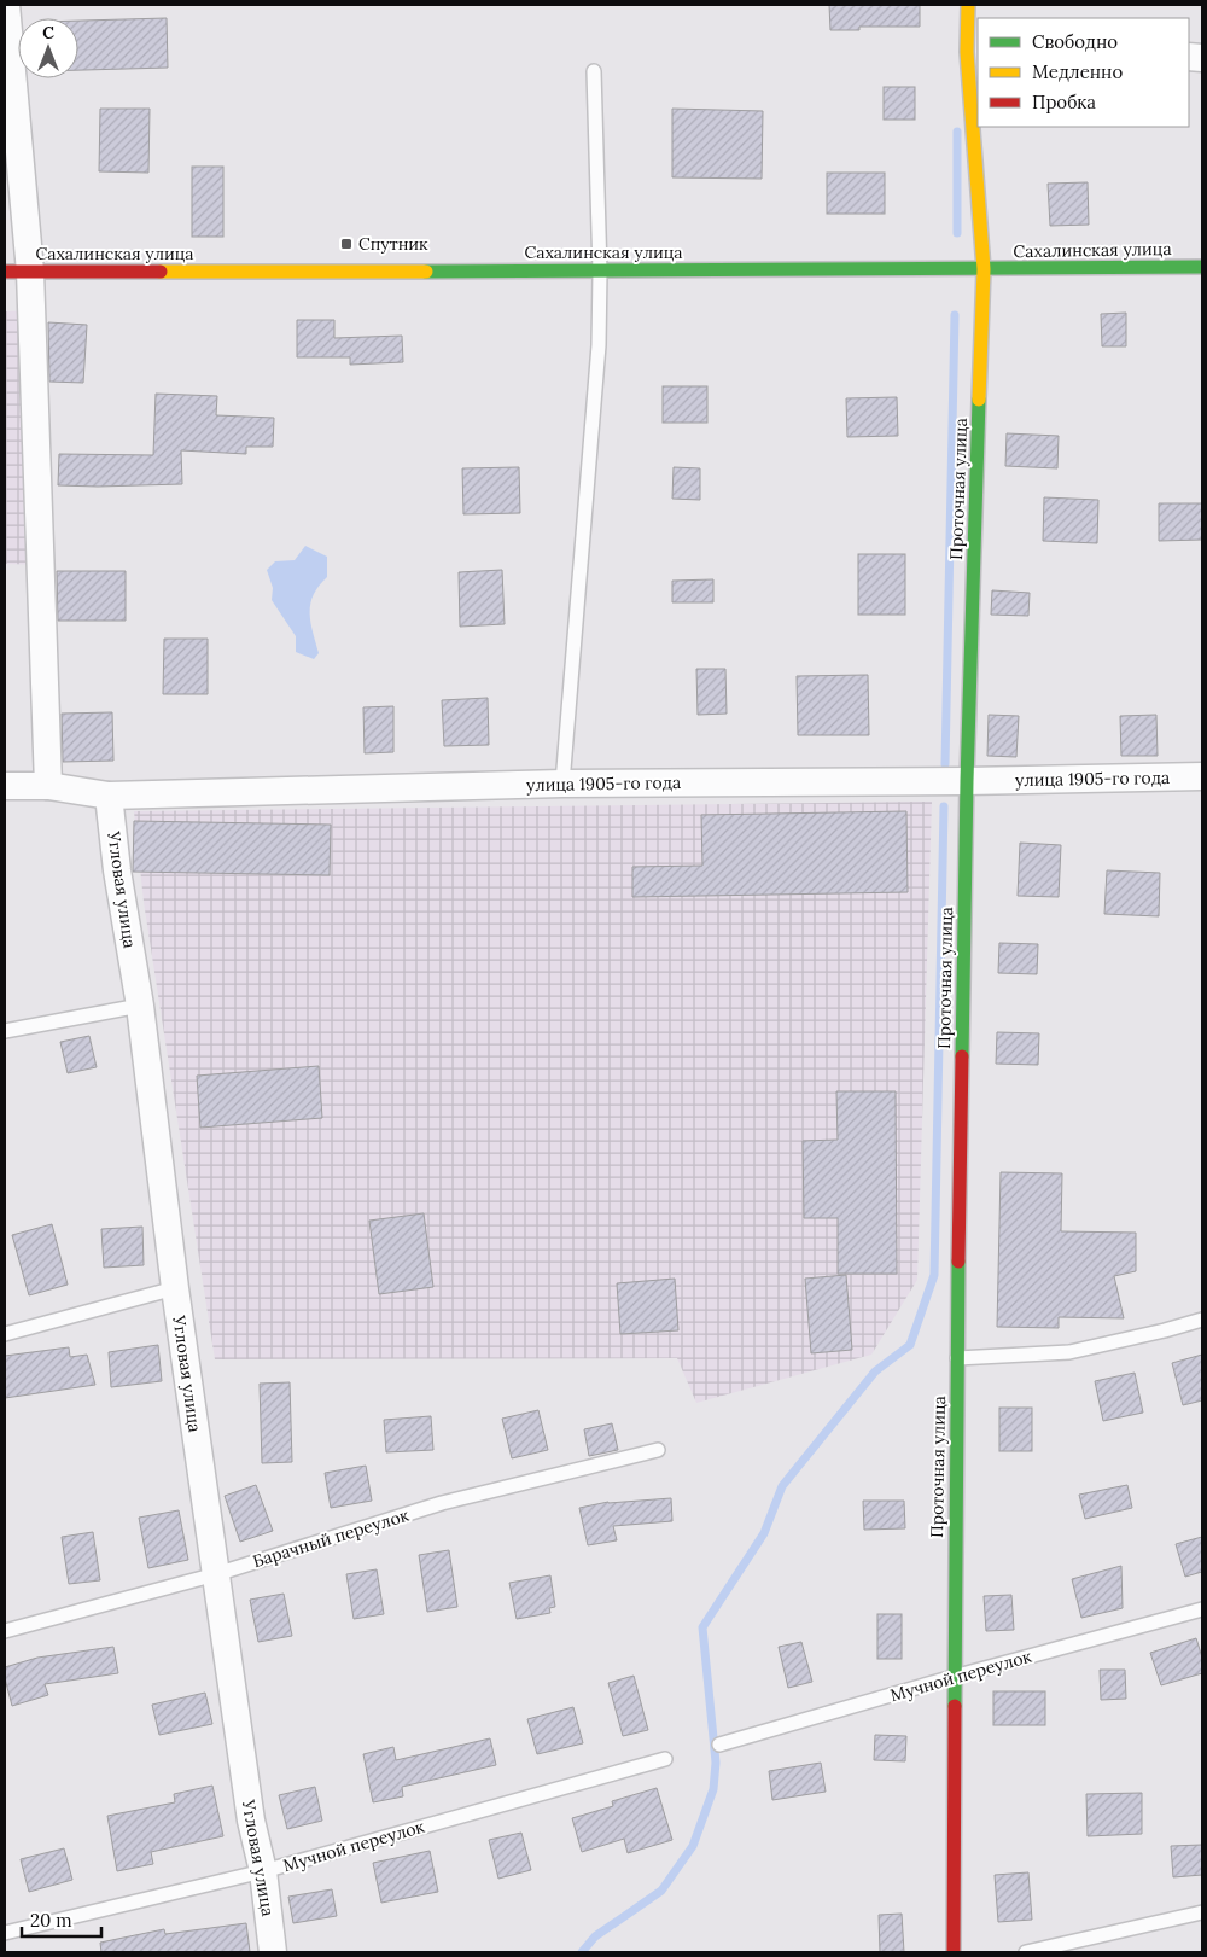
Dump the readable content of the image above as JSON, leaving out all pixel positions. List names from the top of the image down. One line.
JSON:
{"streets":{"street":["Сахалинская улица","Проточная улица","улица 1905-го года","Угловая улица"],"lane":["Барачный переулок","Мучной переулок"]},"crossings":[["Сахалинская улица","Проточная улица"],["Проточная улица","улица 1905-го года"],["Проточная улица","Мучной переулок"],["улица 1905-го года","Угловая улица"],["Угловая улица","Барачный переулок"],["Угловая улица","Мучной переулок"]],"places":{"transit":["Спутник"]},"legend":["Свободно","Медленно","Пробка"],"scale_bar":"20 m","north":"top"}
